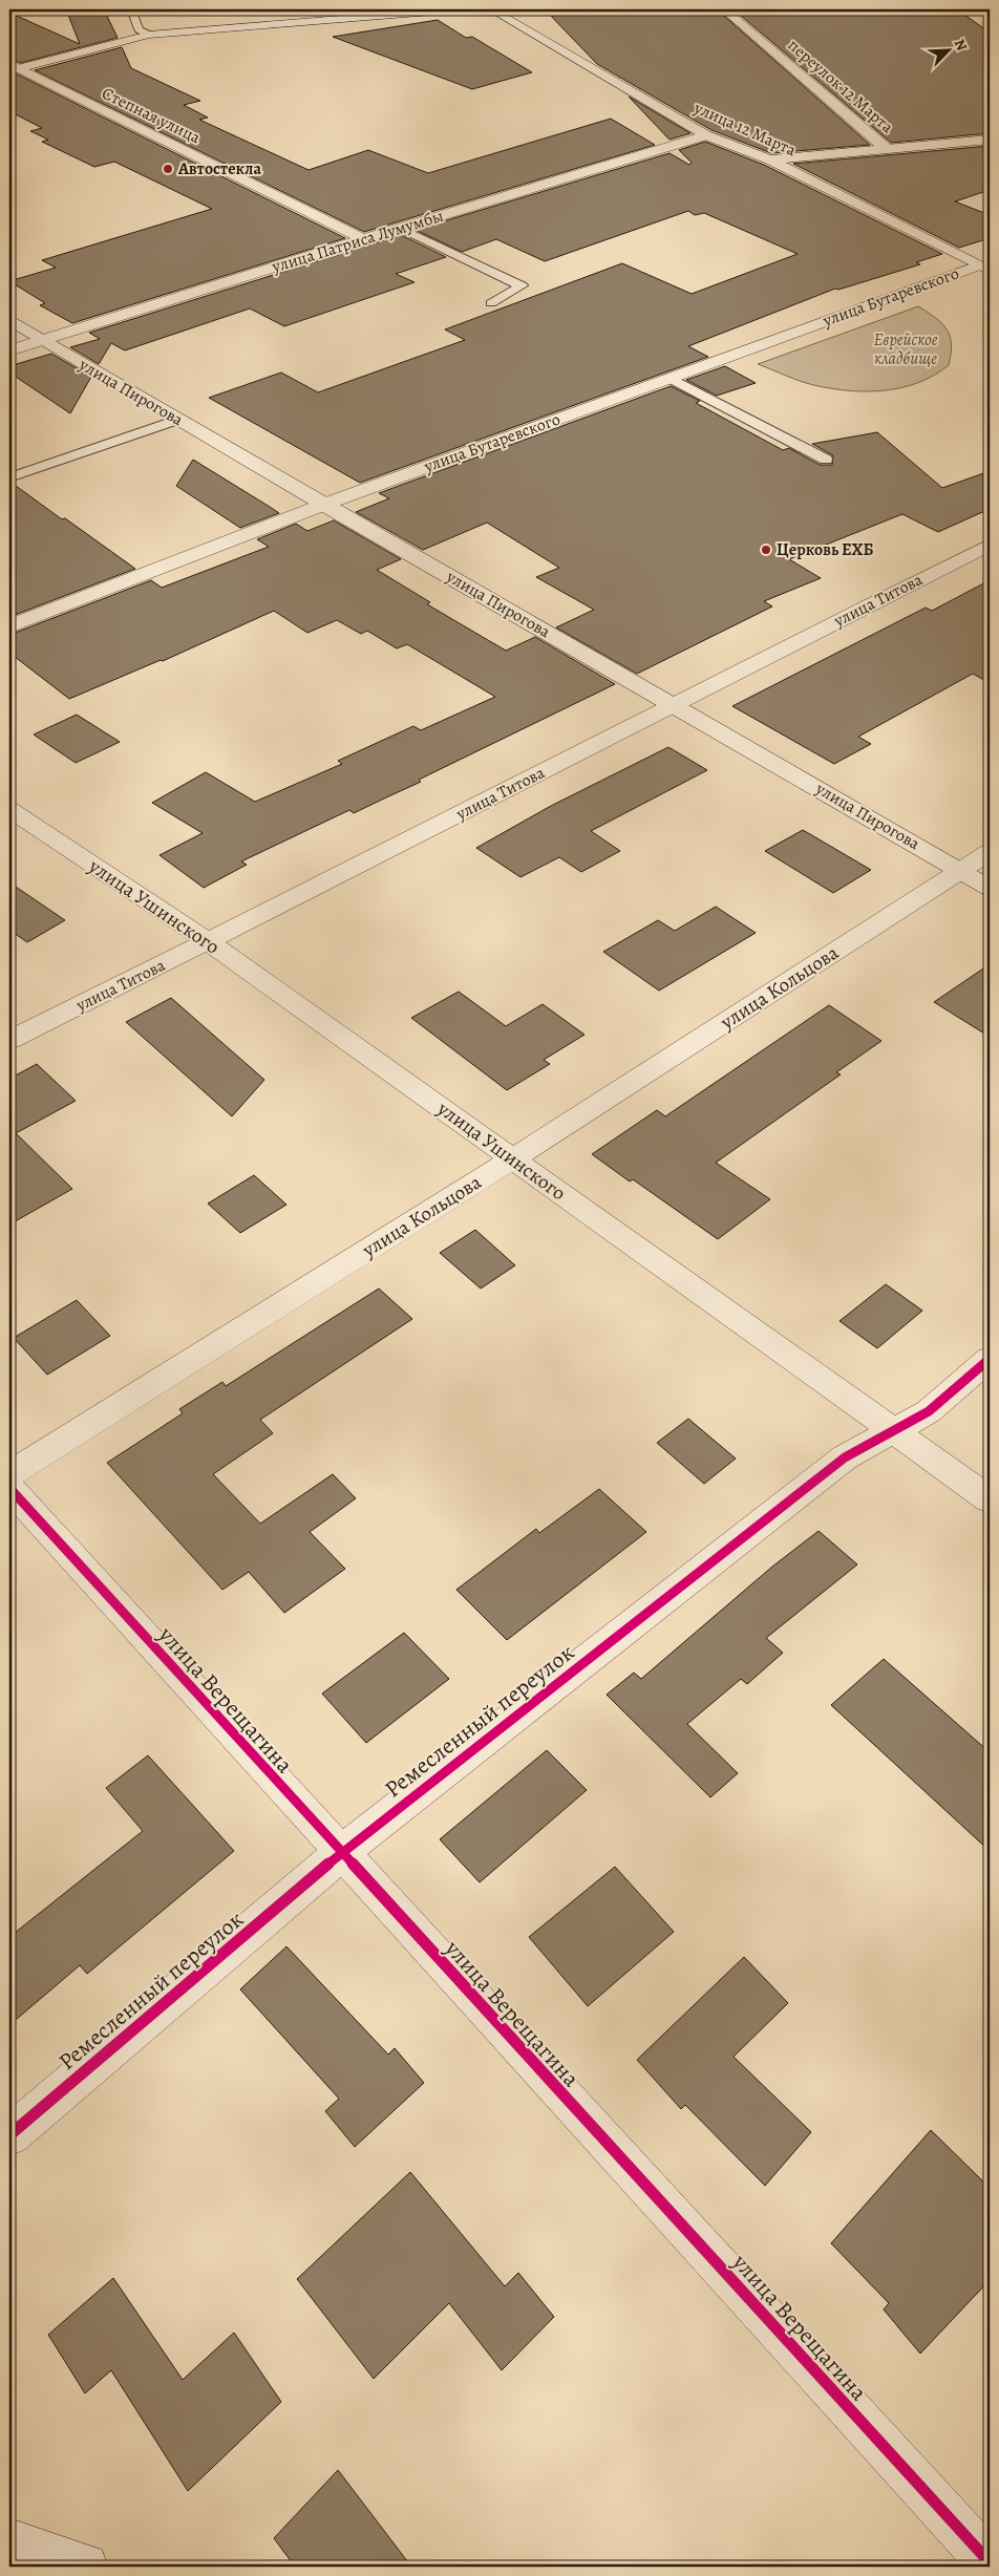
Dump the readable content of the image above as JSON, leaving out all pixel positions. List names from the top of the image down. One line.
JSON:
{"streets":{"street":["переулок 12 Марта","Степная улица","улица 12 Марта","улица Патриса Лумумбы","улица Бутаревского","улица Пирогова","улица Титова","улица Ушинского","улица Кольцова","улица Верещагина","Ремесленный переулок"]},"crossings":[["Степная улица","улица Патриса Лумумбы"],["улица 12 Марта","улица Патриса Лумумбы"],["улица 12 Марта","улица Бутаревского"],["улица Патриса Лумумбы","улица Пирогова"],["улица Бутаревского","улица Пирогова"],["улица Пирогова","улица Титова"],["улица Пирогова","улица Кольцова"],["улица Титова","улица Ушинского"],["улица Ушинского","улица Кольцова"],["улица Ушинского","Ремесленный переулок"],["улица Верещагина","Ремесленный переулок"]],"parks":["Еврейское кладбище"],"places":["Автостекла","Церковь ЕХБ"],"north":"top right"}
